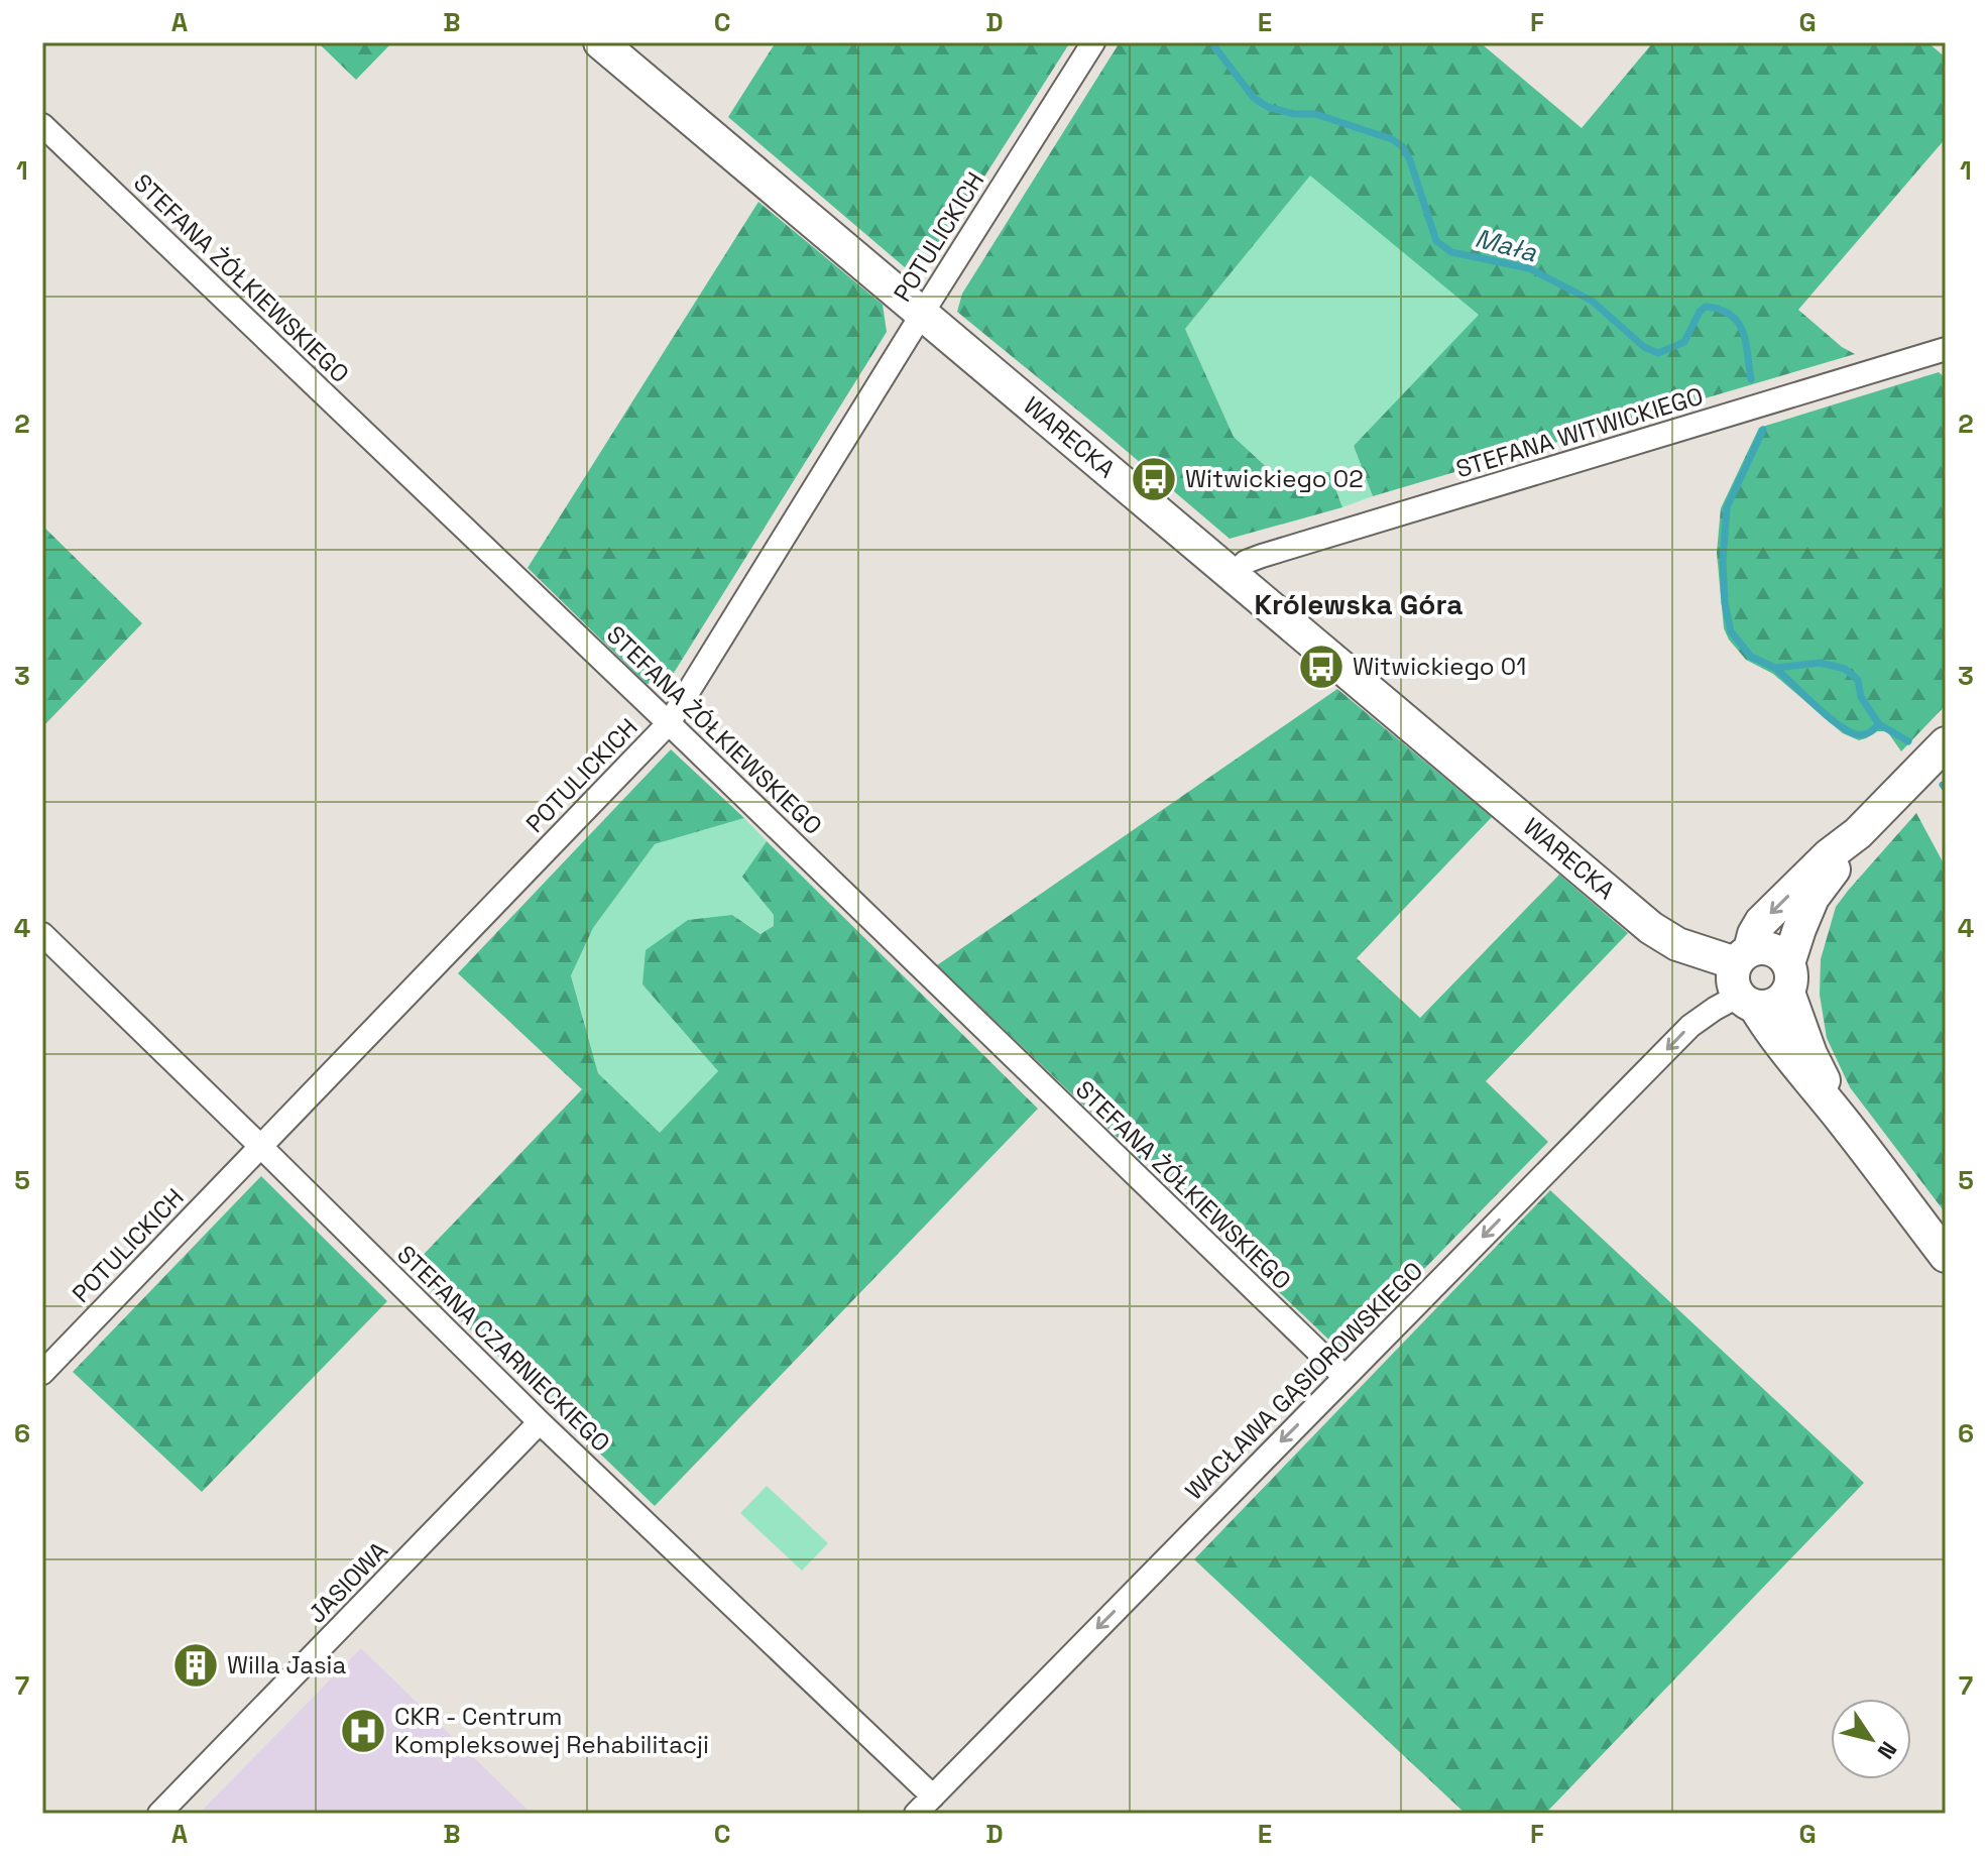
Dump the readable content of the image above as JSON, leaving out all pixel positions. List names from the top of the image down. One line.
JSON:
{"streets":{"street":["POTULICKICH","STEFANA ŻÓŁKIEWSKIEGO","STEFANA WITWICKIEGO","WARECKA","STEFANA CZARNIECKIEGO","WACŁAWA GĄSIOROWSKIEGO","JASIOWA"]},"crossings":[["POTULICKICH","STEFANA ŻÓŁKIEWSKIEGO"],["POTULICKICH","WARECKA"],["POTULICKICH","STEFANA CZARNIECKIEGO"],["STEFANA ŻÓŁKIEWSKIEGO","WACŁAWA GĄSIOROWSKIEGO"],["STEFANA WITWICKIEGO","WARECKA"],["WARECKA","WACŁAWA GĄSIOROWSKIEGO"],["STEFANA CZARNIECKIEGO","WACŁAWA GĄSIOROWSKIEGO"],["STEFANA CZARNIECKIEGO","JASIOWA"]],"one_way":["WACŁAWA GĄSIOROWSKIEGO"],"districts":["Królewska Góra"],"water":["Mała"],"places":{"bus stop":["Witwickiego 02","Witwickiego 01"],"building":["Willa Jasia"],"hospital":["CKR - Centrum Kompleksowej Rehabilitacji"]},"north":"bottom right","grid":{"columns":["A","B","C","D","E","F","G"],"rows":["1","2","3","4","5","6","7"]}}
